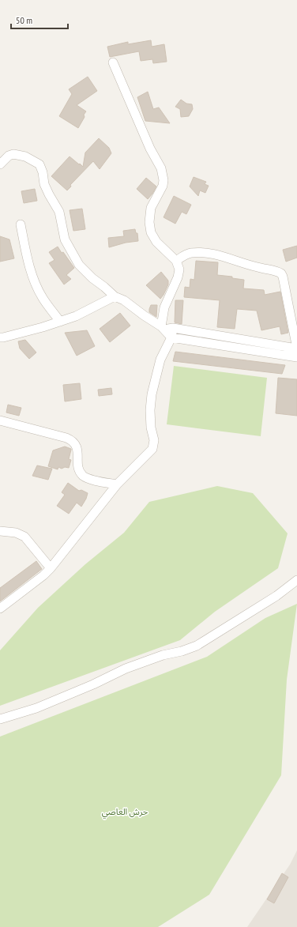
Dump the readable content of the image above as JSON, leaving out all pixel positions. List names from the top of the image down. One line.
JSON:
{"parks":["حرش العاصي"],"scale_bar":"50 m"}
